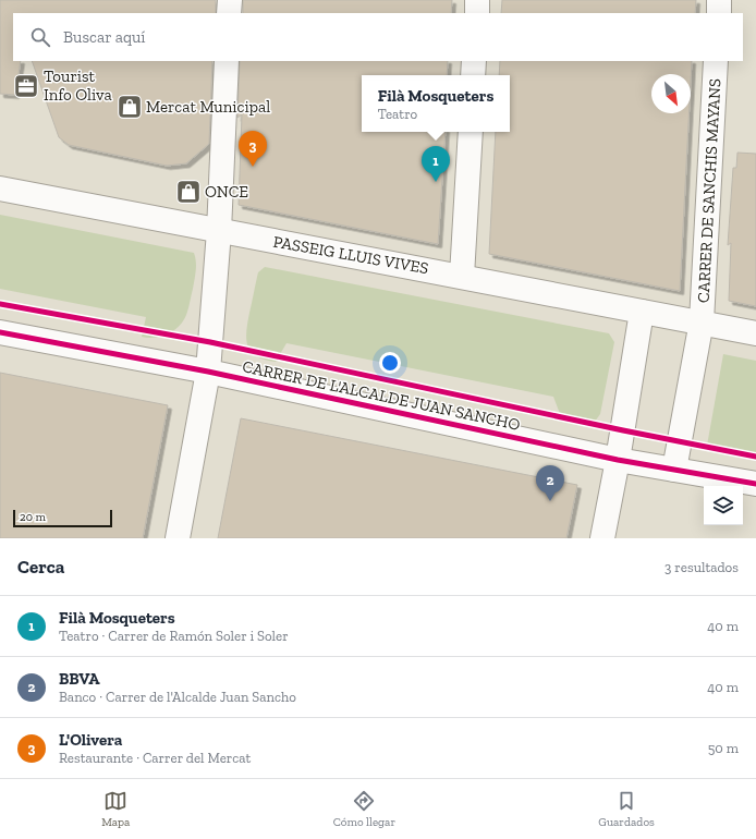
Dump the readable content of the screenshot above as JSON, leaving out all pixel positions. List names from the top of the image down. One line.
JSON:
{"streets":{"street":["CARRER DE SANCHIS MAYANS","PASSEIG LLUIS VIVES","CARRER DE L'ALCALDE JUAN SANCHO"]},"crossings":[["CARRER DE SANCHIS MAYANS","PASSEIG LLUIS VIVES"],["CARRER DE SANCHIS MAYANS","CARRER DE L'ALCALDE JUAN SANCHO"]],"places":{"office":["Tourist Info Oliva"],"shop":["Mercat Municipal","ONCE"]},"scale_bar":"20 m","north":"bottom right","page":{"search":"Buscar aquí","popup":["Filà Mosqueters","Teatro"],"pins":["3","1","2"],"scale":"20 m","heading":["Cerca","3 resultados"],"list":[{"mark":"1","name":"Filà Mosqueters","note":"Teatro · Carrer de Ramón Soler i Soler","value":"40 m"},{"mark":"2","name":"BBVA","note":"Banco · Carrer de l'Alcalde Juan Sancho","value":"40 m"},{"mark":"3","name":"L'Olivera","note":"Restaurante · Carrer del Mercat","value":"50 m"}],"nav":["Mapa","Cómo llegar","Guardados"]}}
